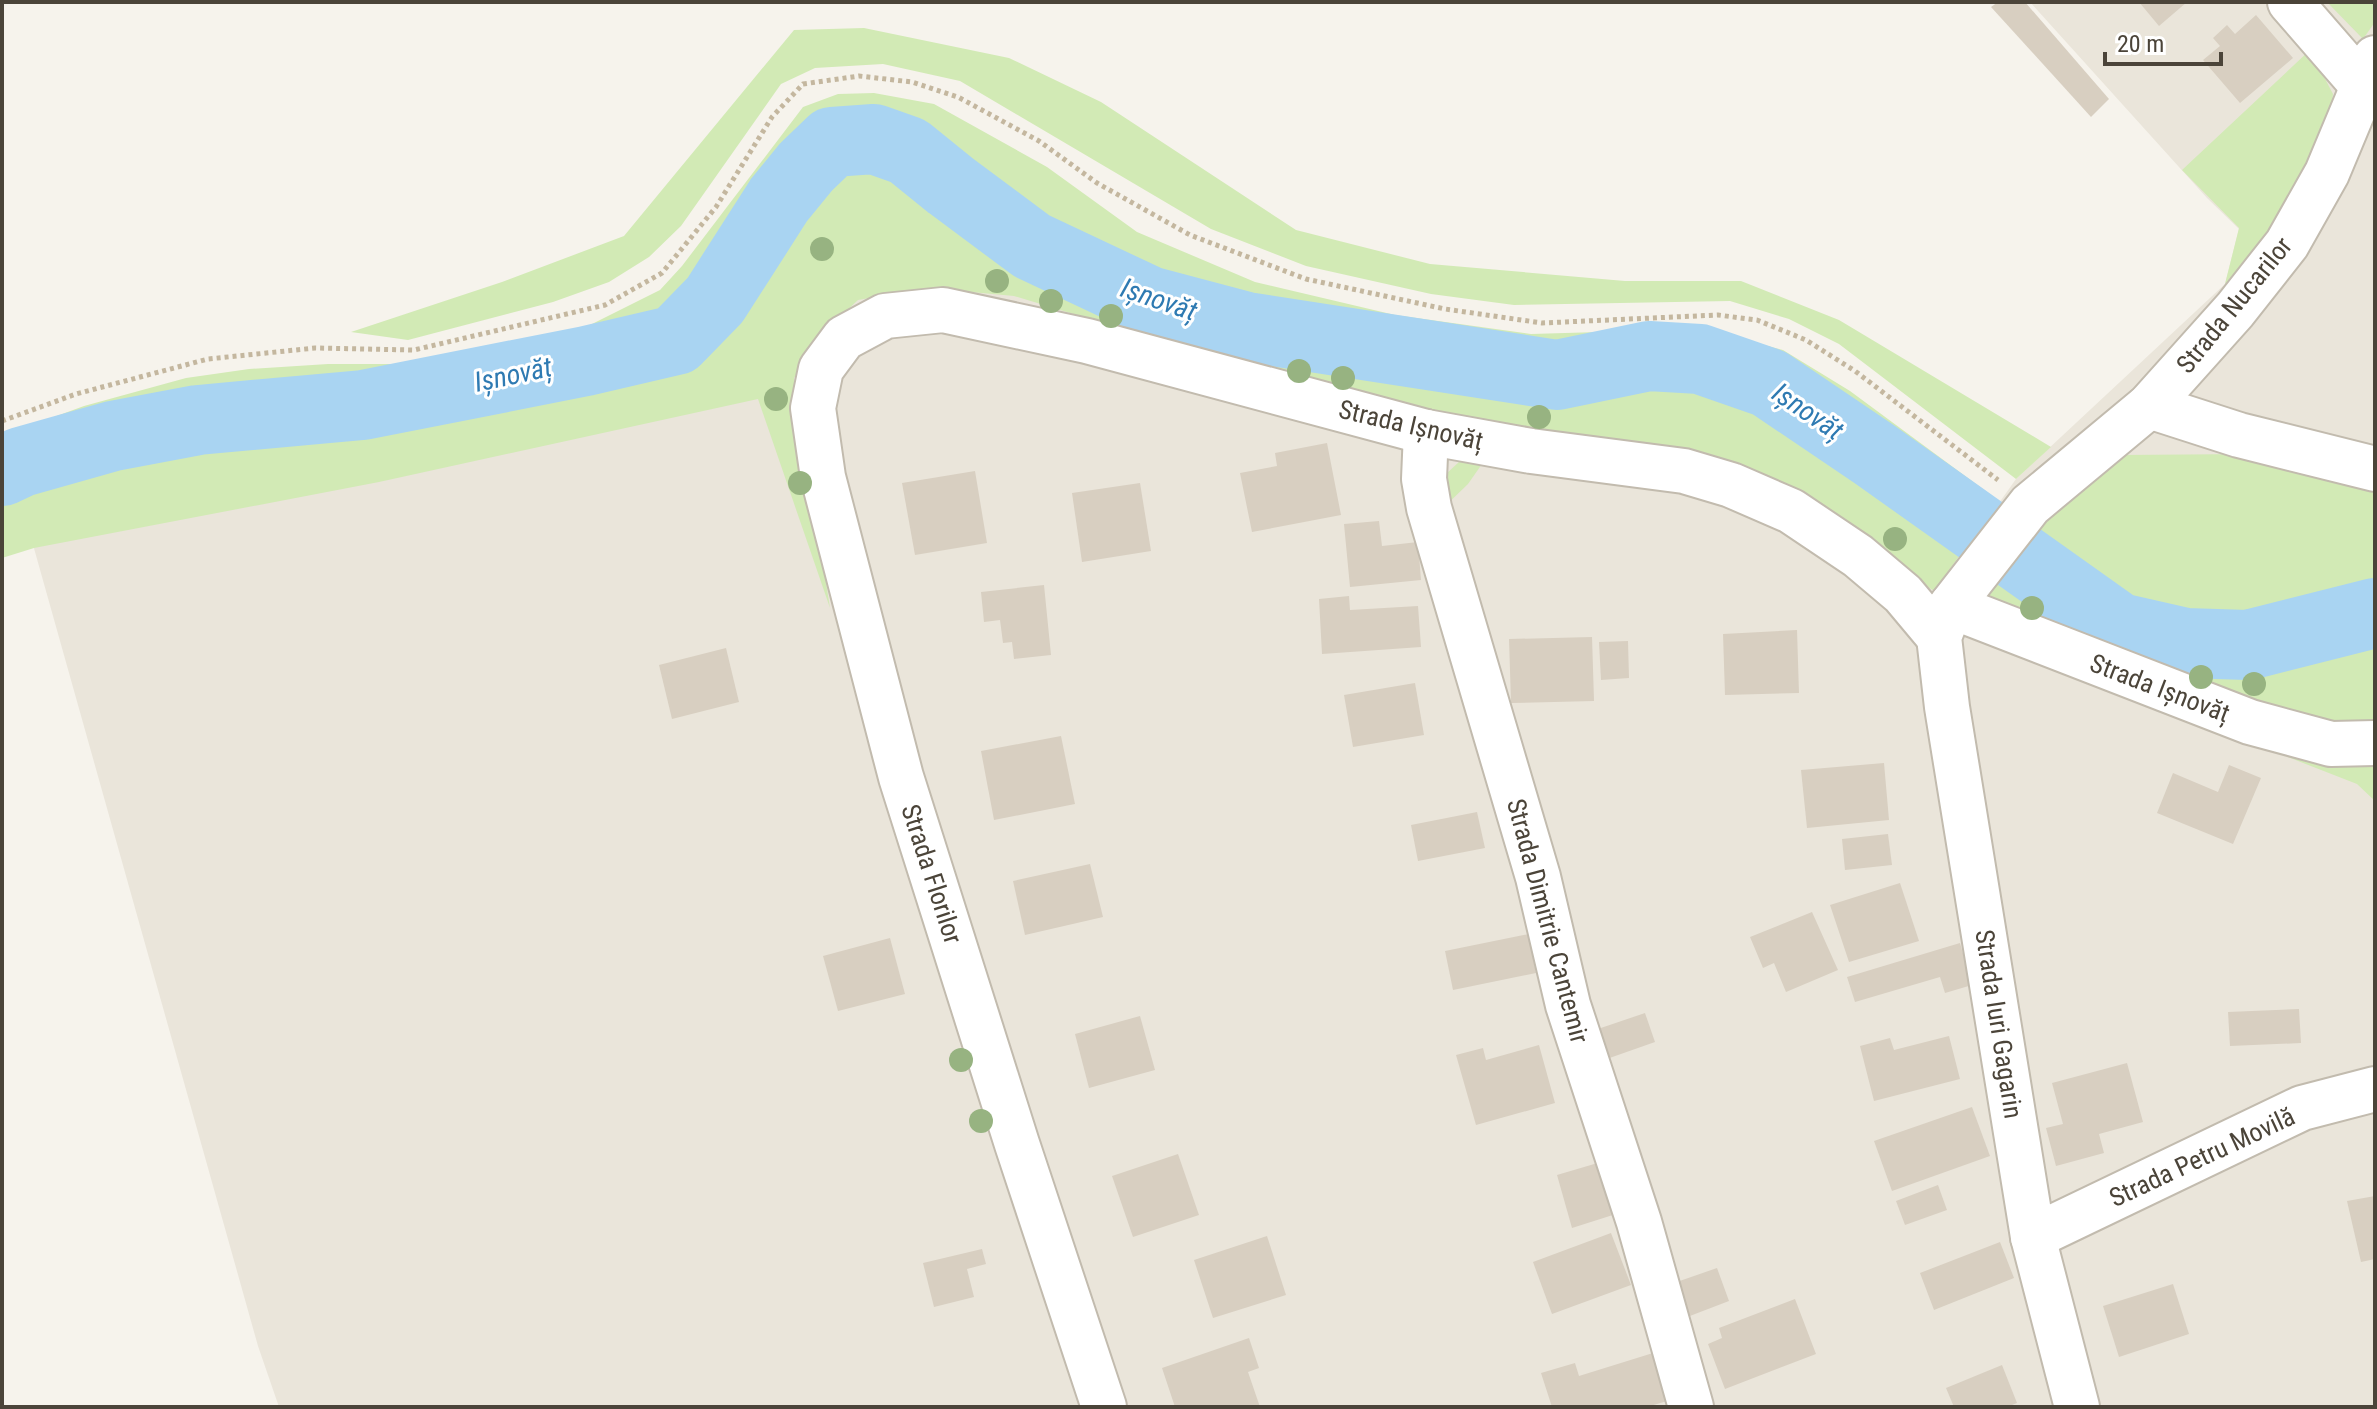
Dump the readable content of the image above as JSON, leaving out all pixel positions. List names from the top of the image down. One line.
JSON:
{"streets":{"street":["Strada Nucarilor","Strada Ișnovăț","Strada Florilor","Strada Dimitrie Cantemir","Strada Iuri Gagarin","Strada Petru Movilă"]},"crossings":[["Strada Nucarilor","Strada Ișnovăț"],["Strada Nucarilor","Strada Iuri Gagarin"],["Strada Ișnovăț","Strada Florilor"],["Strada Ișnovăț","Strada Dimitrie Cantemir"],["Strada Ișnovăț","Strada Iuri Gagarin"],["Strada Iuri Gagarin","Strada Petru Movilă"]],"water":["Ișnovăț"],"scale_bar":"20 m"}
